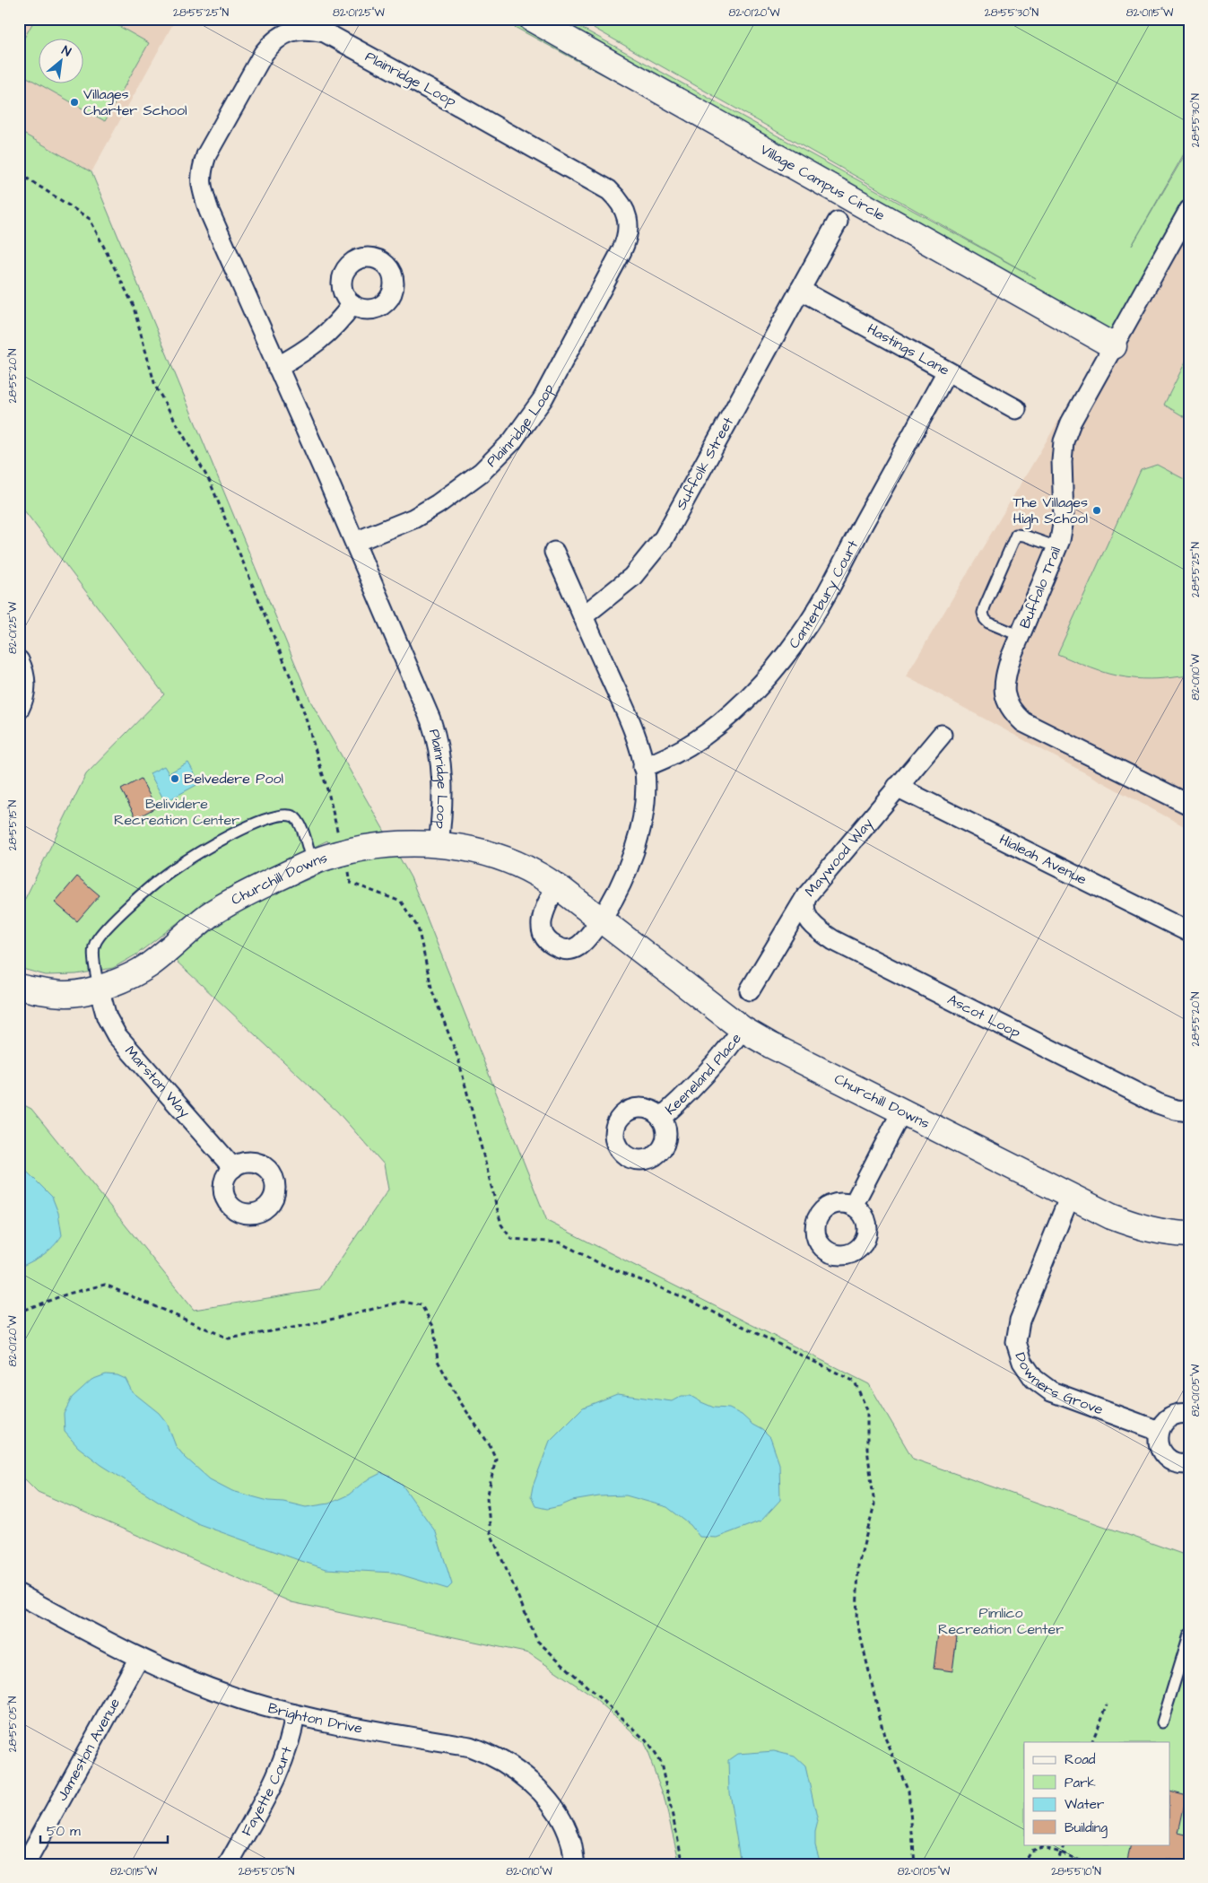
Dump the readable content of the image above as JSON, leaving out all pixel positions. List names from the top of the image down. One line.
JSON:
{"streets":{"street":["Plainridge Loop","Village Campus Circle","Hastings Lane","Suffolk Street","Buffalo Trail","Canterbury Court","Maywood Way","Hialeah Avenue","Churchill Downs","Ascot Loop","Keeneland Place","Marston Way","Downers Grove","Brighton Drive","Jameston Avenue","Fayette Court"]},"crossings":[["Plainridge Loop","Churchill Downs"],["Village Campus Circle","Buffalo Trail"],["Hastings Lane","Suffolk Street"],["Hastings Lane","Canterbury Court"],["Maywood Way","Hialeah Avenue"],["Maywood Way","Ascot Loop"],["Churchill Downs","Keeneland Place"],["Churchill Downs","Marston Way"],["Churchill Downs","Downers Grove"],["Brighton Drive","Jameston Avenue"],["Brighton Drive","Fayette Court"]],"parks":["Belividere Recreation Center","Pimlico Recreation Center"],"places":["Villages Charter School","The Villages High School","Belvedere Pool"],"legend":["Road","Park","Water","Building"],"scale_bar":"50 m","north":"top right","coordinates":["28°55'25\"N","82°01'25\"W","82°01'20\"W","28°55'30\"N","82°01'15\"W","28°55'20\"N","82°01'10\"W","28°55'15\"N","82°01'05\"W","28°55'05\"N","28°55'10\"N"]}
